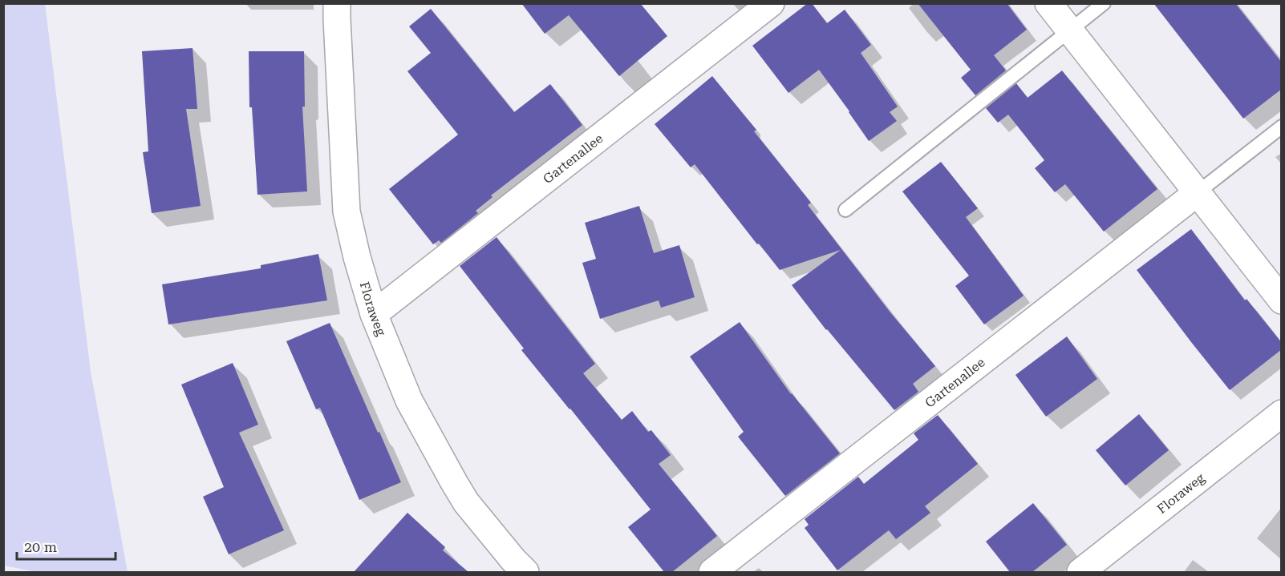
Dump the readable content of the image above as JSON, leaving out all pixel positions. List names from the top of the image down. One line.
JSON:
{"streets":{"street":["Gartenallee","Floraweg"]},"crossings":[["Gartenallee","Floraweg"]],"scale_bar":"20 m"}
